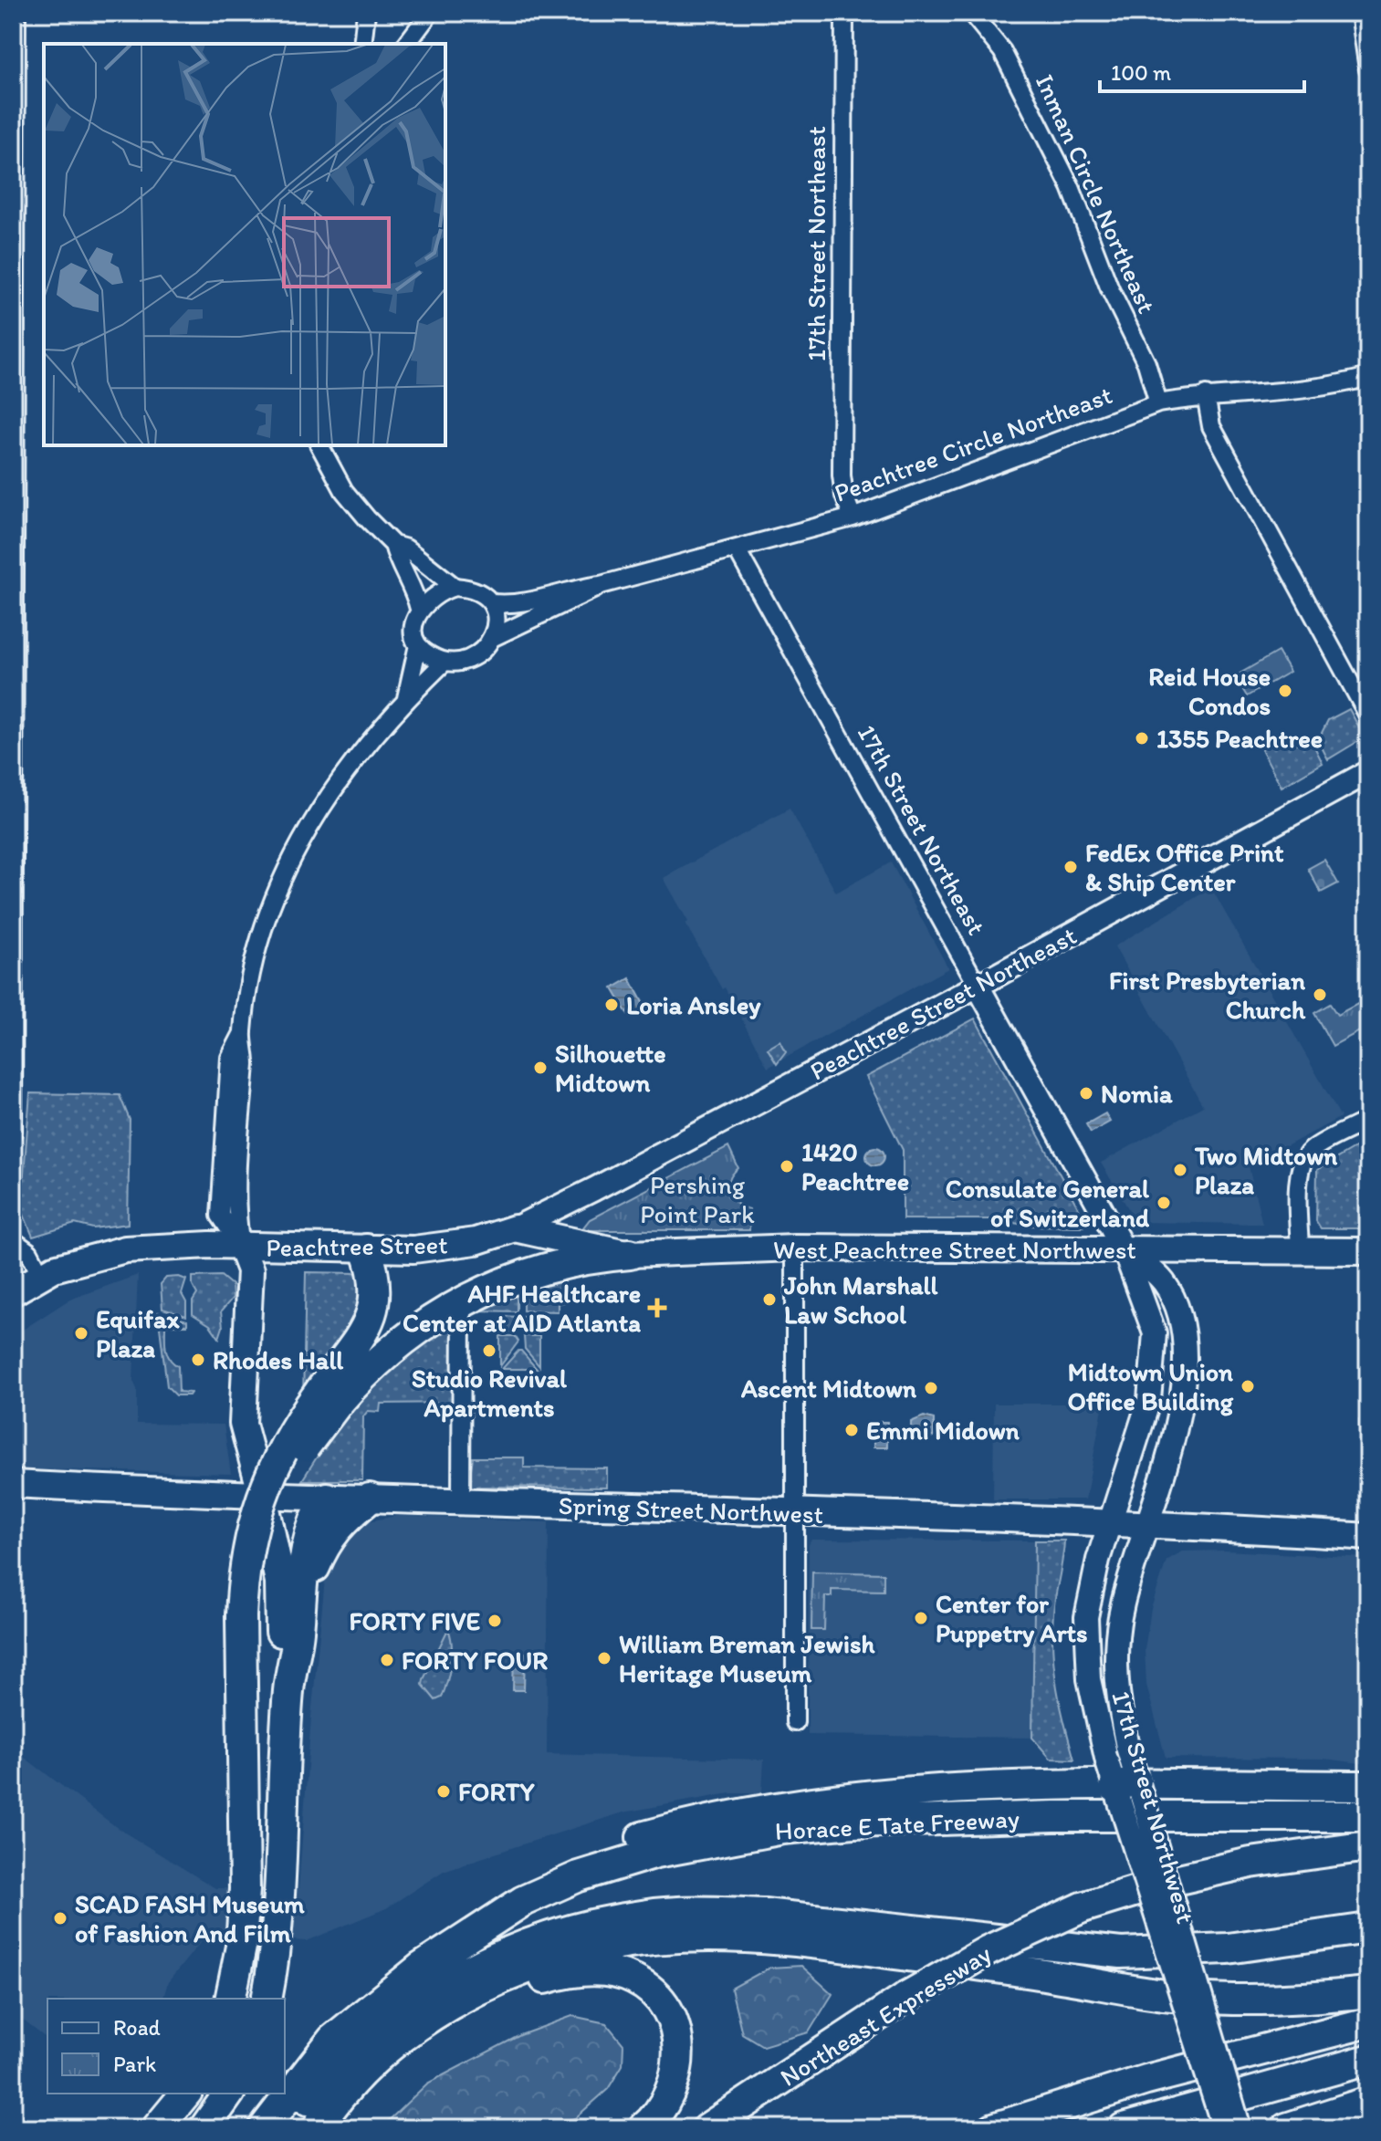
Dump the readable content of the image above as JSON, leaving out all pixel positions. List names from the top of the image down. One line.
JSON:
{"streets":{"highway":["Horace E Tate Freeway","Northeast Expressway"],"main road":["17th Street Northeast","Peachtree Street Northeast","Peachtree Street","West Peachtree Street Northwest","Spring Street Northwest","17th Street Northwest"],"street":["Inman Circle Northeast","Peachtree Circle Northeast"]},"crossings":[["Inman Circle Northeast","Peachtree Circle Northeast"],["17th Street Northeast","Peachtree Circle Northeast"],["17th Street Northeast","Peachtree Street Northeast"],["17th Street Northeast","West Peachtree Street Northwest"],["17th Street Northeast","17th Street Northwest"],["Peachtree Circle Northeast","Peachtree Street"],["Peachtree Street Northeast","Peachtree Street"],["Peachtree Street Northeast","West Peachtree Street Northwest"],["Peachtree Street","West Peachtree Street Northwest"],["West Peachtree Street Northwest","17th Street Northwest"],["Spring Street Northwest","17th Street Northwest"]],"parks":["Pershing Point Park"],"places":{"other":["Reid House Condos","1355 Peachtree","FedEx Office Print & Ship Center","First Presbyterian Church","Loria Ansley","Silhouette Midtown","Nomia","1420 Peachtree","Two Midtown Plaza","Consulate General of Switzerland","John Marshall Law School","Equifax Plaza","Studio Revival Apartments","Rhodes Hall","Midtown Union Office Building","Ascent Midtown","Emmi Midown","Center for Puppetry Arts","FORTY FIVE","William Breman Jewish Heritage Museum","FORTY FOUR","FORTY","SCAD FASH Museum of Fashion And Film"],"health":["AHF Healthcare Center at AID Atlanta"]},"legend":["Road","Park"],"scale_bar":"100 m"}
